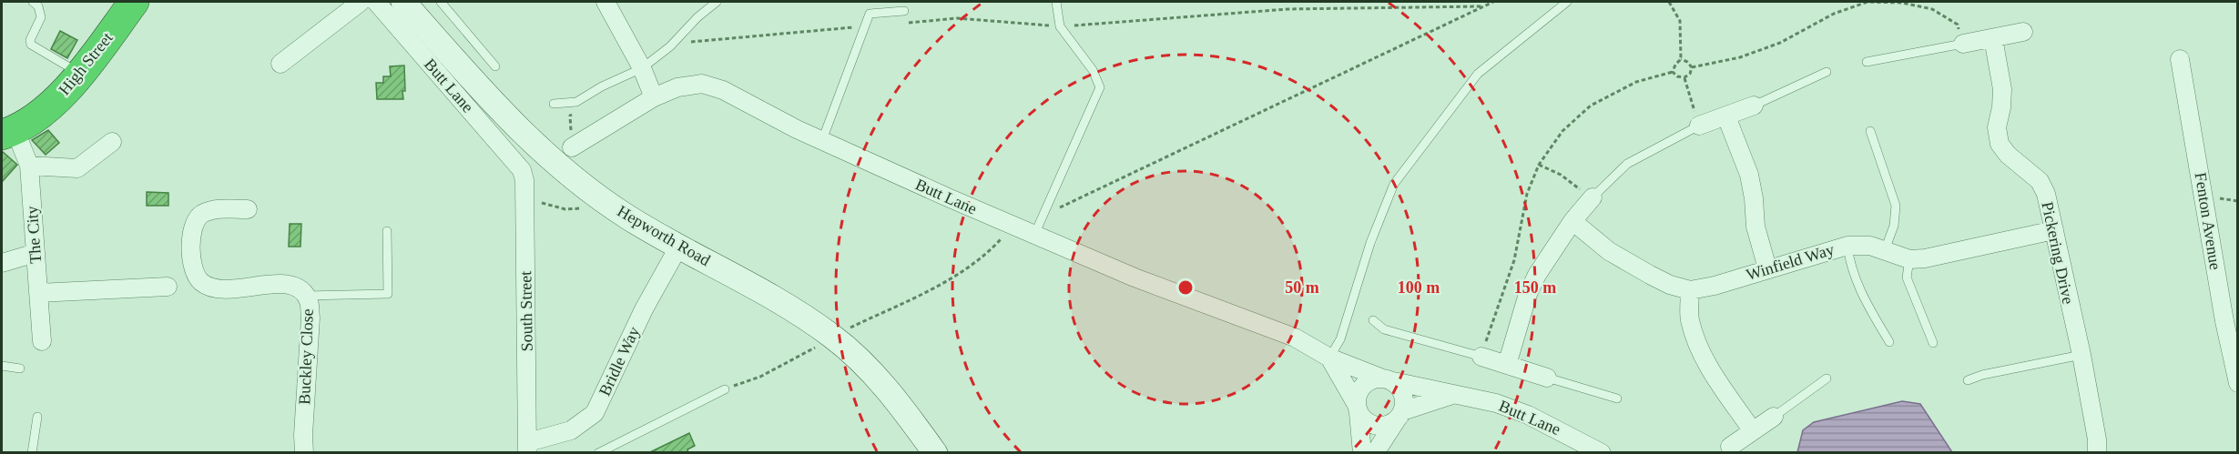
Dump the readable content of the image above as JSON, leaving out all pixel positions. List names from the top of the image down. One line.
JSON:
{"streets":{"highway":["High Street"],"street":["Butt Lane","Fenton Avenue","The City","Hepworth Road","Pickering Drive","Winfield Way","South Street","Buckley Close","Bridle Way"]},"crossings":[["High Street","The City"],["Butt Lane","South Street"],["Hepworth Road","Bridle Way"],["Pickering Drive","Winfield Way"],["South Street","Bridle Way"]],"rings":["50 m","100 m","150 m"]}
